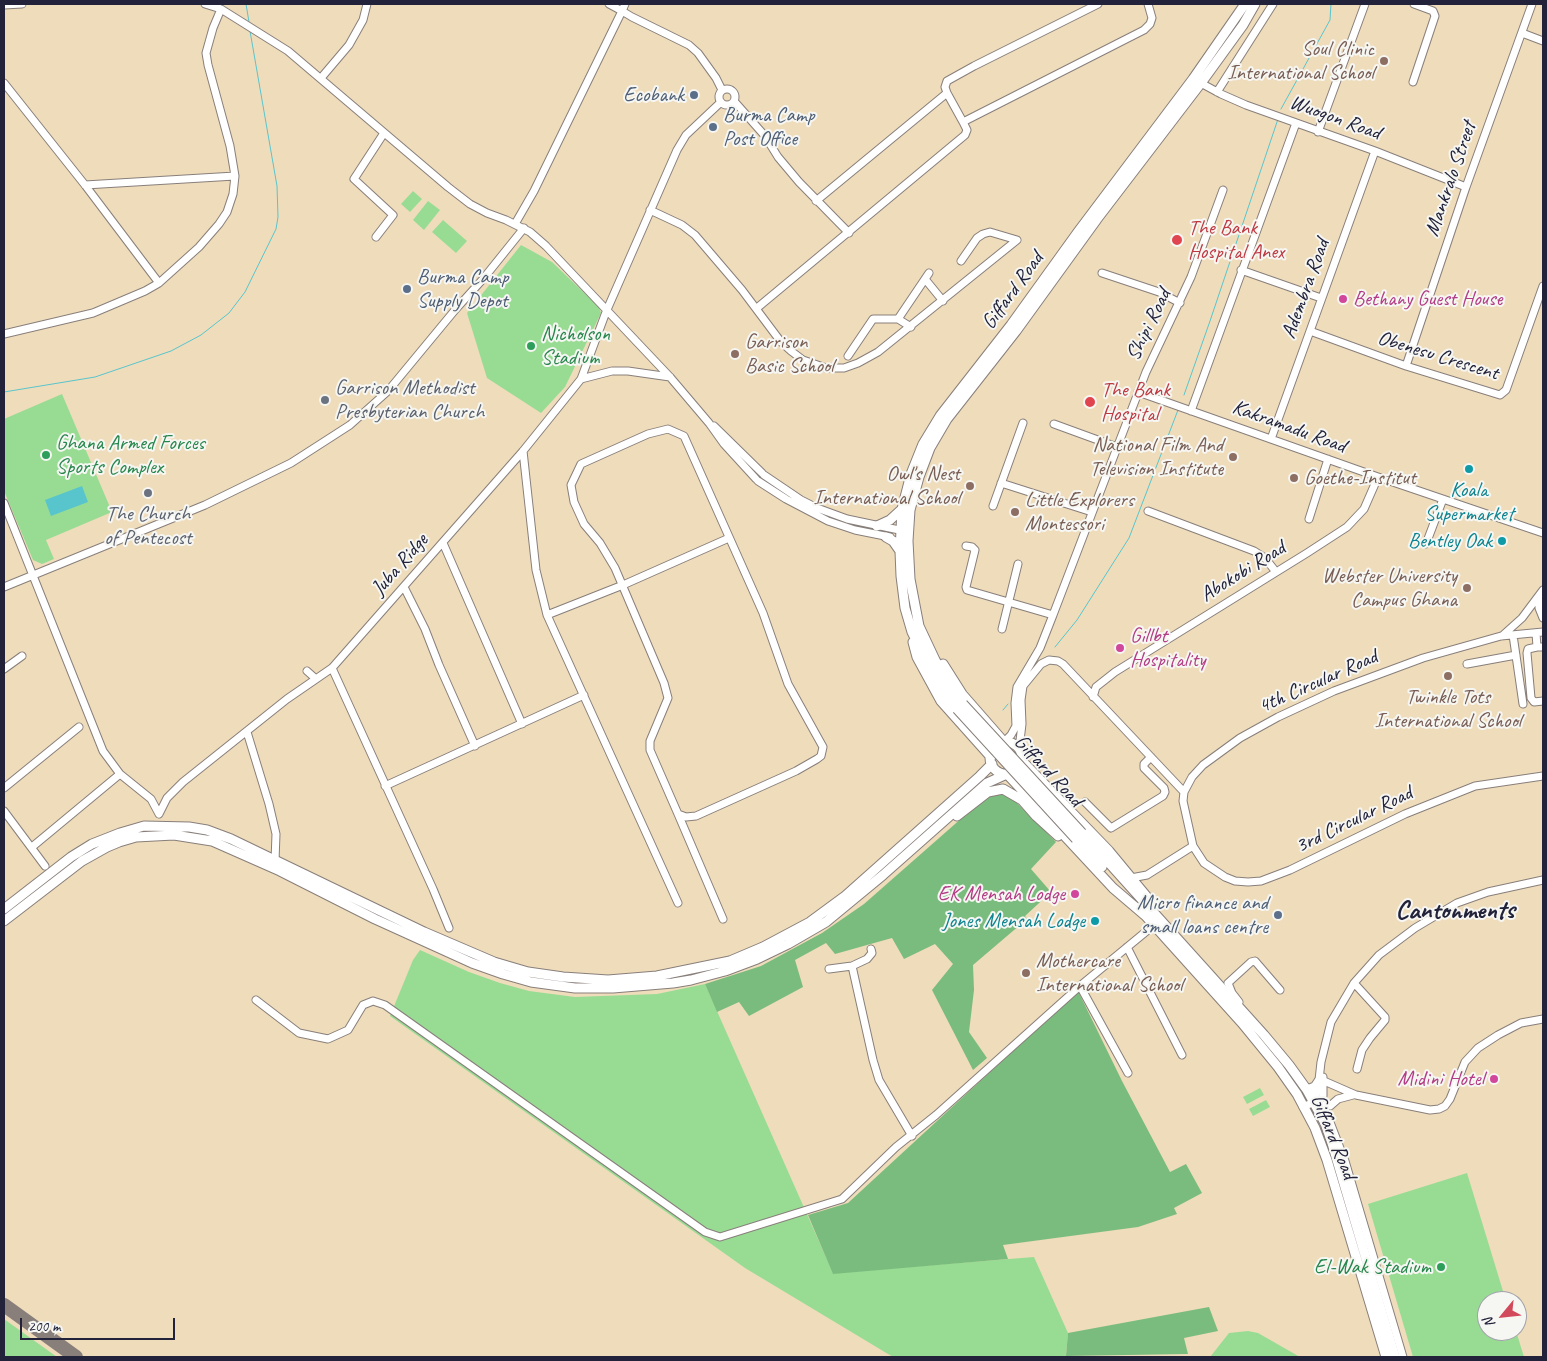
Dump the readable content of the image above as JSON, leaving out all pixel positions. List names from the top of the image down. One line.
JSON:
{"streets":{"main road":["Giffard Road"],"street":["Wuogon Road","Mankralo Street","Adembra Road","Shipi Road","Obenesu Crescent","Kakramadu Road","Juba Ridge","Abokobi Road","4th Circular Road","3rd Circular Road"]},"crossings":[["Wuogon Road","Mankralo Street"],["Wuogon Road","Adembra Road"],["Wuogon Road","Giffard Road"],["Mankralo Street","Obenesu Crescent"],["Adembra Road","Obenesu Crescent"],["Adembra Road","Kakramadu Road"],["Giffard Road","Shipi Road"],["Shipi Road","Kakramadu Road"],["Kakramadu Road","Abokobi Road"]],"districts":["Cantonments"],"places":["Soul Clinic International School","Ecobank","Burma Camp Post Office","The Bank Hospital Anex","Burma Camp Supply Depot","Bethany Guest House","Nicholson Stadium","Garrison Basic School","Garrison Methodist Presbyterian Church","The Bank Hospital","Ghana Armed Forces Sports Complex","National Film And Television Institute","Koala Supermarket","Goethe-Institut","Owl's Nest International School","The Church of Pentecost","Little Explorers Montessori","Bentley Oak","Webster University Campus Ghana","Gillbt Hospitality","Twinkle Tots International School","EK Mensah Lodge","Micro finance and small loans centre","Jones Mensah Lodge","Mothercare International School","Midini Hotel","El-Wak Stadium"],"scale_bar":"200 m","north":"bottom left"}
